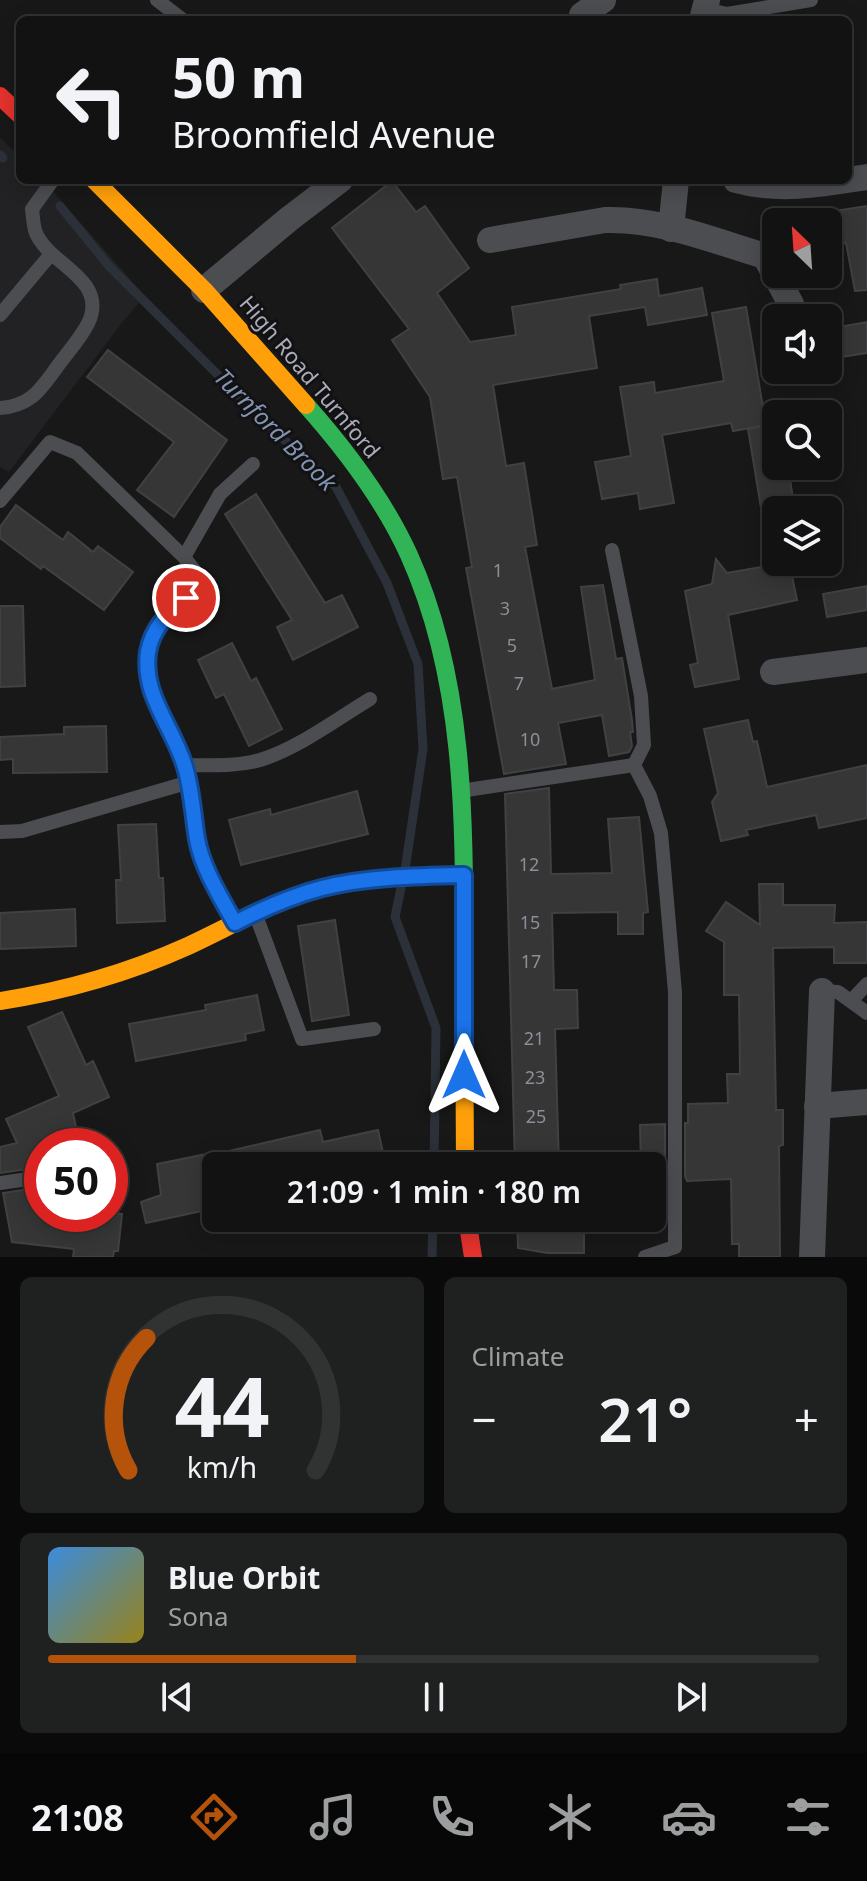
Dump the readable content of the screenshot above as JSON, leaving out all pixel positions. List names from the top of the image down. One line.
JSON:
{"streets":{"main road":["High Road Turnford"]},"water":["Turnford Brook"],"house_numbers":["1","3","5","7","10","12","15","17","21","23","25"],"north":"top left","page":{"turn":["50 m","Broomfield Avenue"],"limit":"50","trip":"21:09 · 1 min · 180 m","tile":"Climate","heat":["−","21°","+"],"song":["Blue Orbit","Sona"],"tabs":"21:08","gauge":["44","km/h"]}}
